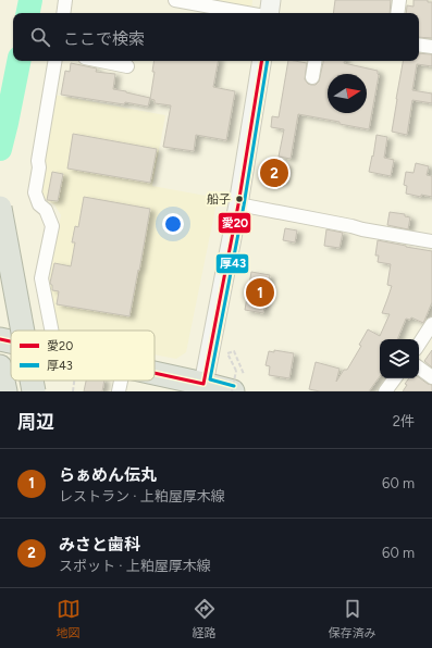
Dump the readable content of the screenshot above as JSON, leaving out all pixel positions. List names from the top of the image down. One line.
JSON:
{"places":["船子"],"lines":["transit line 愛20","transit line 厚43"],"legend":["愛20","厚43"],"north":"right","page":{"search":"ここで検索","pins":["2","1"],"heading":["周辺","2件"],"list":[{"mark":"1","name":"らぁめん伝丸","note":"レストラン · 上粕屋厚木線","value":"60 m"},{"mark":"2","name":"みさと歯科","note":"スポット · 上粕屋厚木線","value":"60 m"}],"nav":["地図","経路","保存済み"]}}
